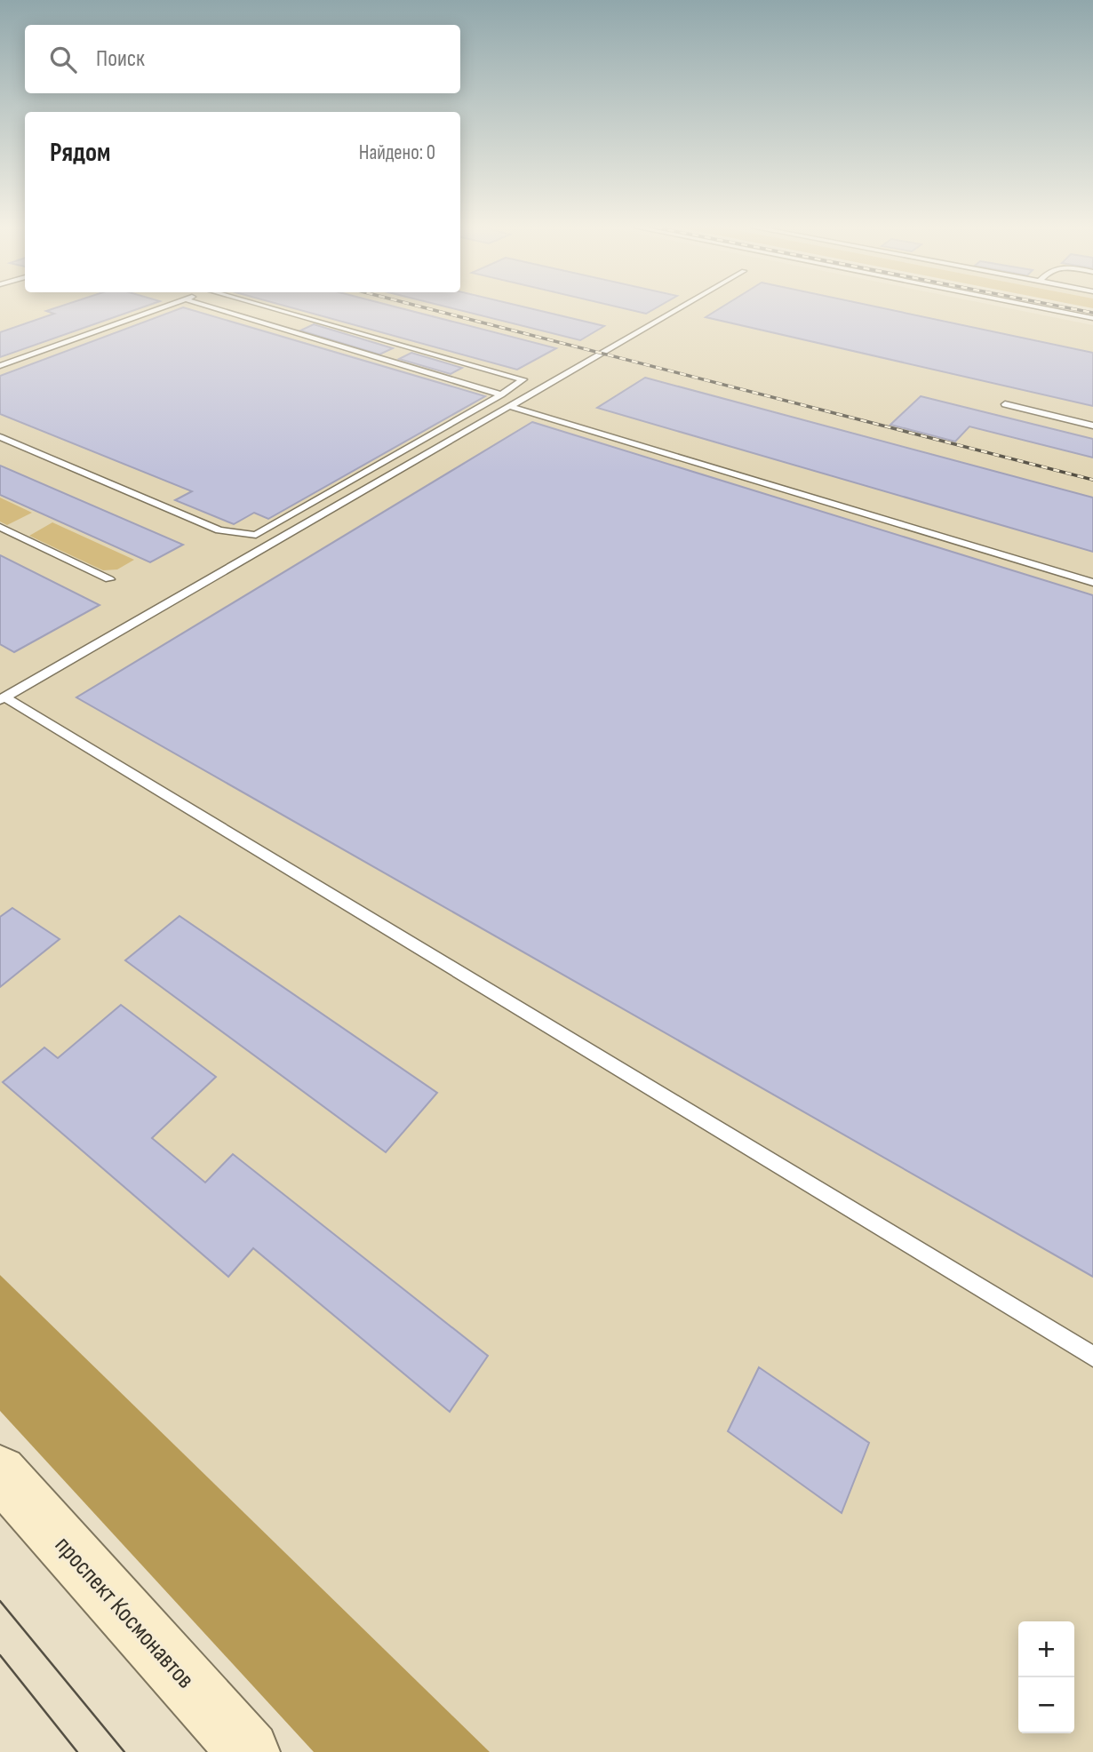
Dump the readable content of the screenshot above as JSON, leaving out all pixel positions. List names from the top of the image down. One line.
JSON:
{"streets":{"main road":["проспект Космонавтов"]},"page":{"search":"Поиск","heading":["Рядом","Найдено: 0"],"map_buttons":["+","−"]}}
